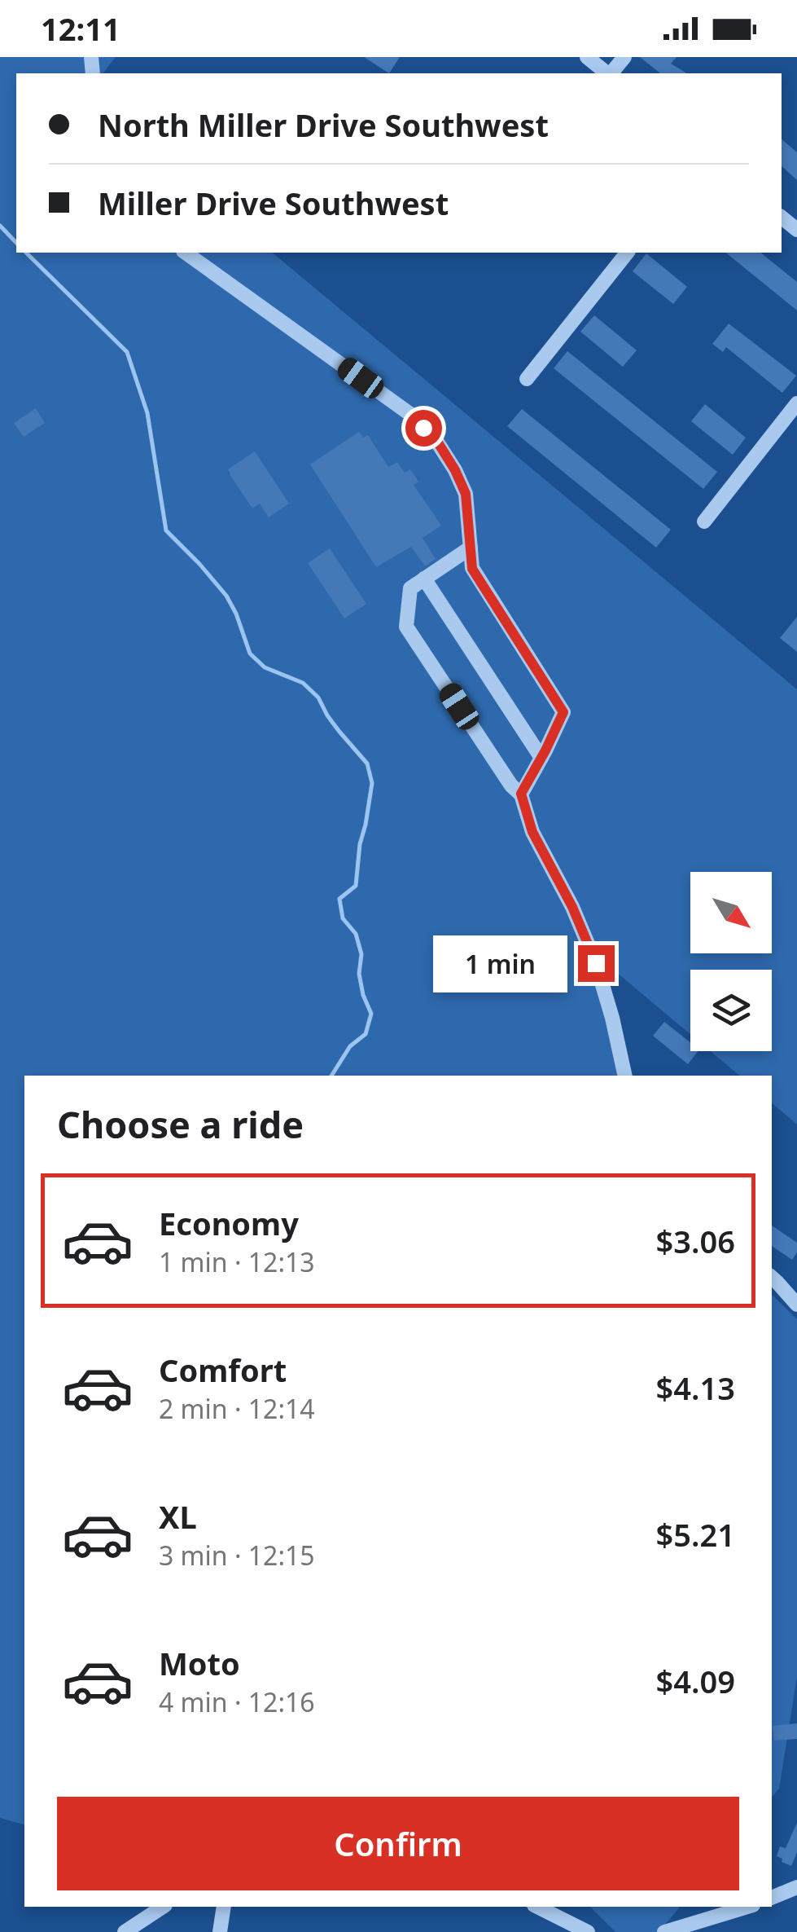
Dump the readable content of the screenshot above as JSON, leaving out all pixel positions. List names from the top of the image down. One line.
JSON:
{"north":"bottom right","page":{"status":"12:11","banner":["North Miller Drive Southwest","Miller Drive Southwest"],"bubble":"1 min","heading":"Choose a ride","list":[{"name":"Economy","note":"1 min · 12:13","value":"$3.06"},{"name":"Comfort","note":"2 min · 12:14","value":"$4.13"},{"name":"XL","note":"3 min · 12:15","value":"$5.21"},{"name":"Moto","note":"4 min · 12:16","value":"$4.09"}],"buttons":"Confirm"}}
